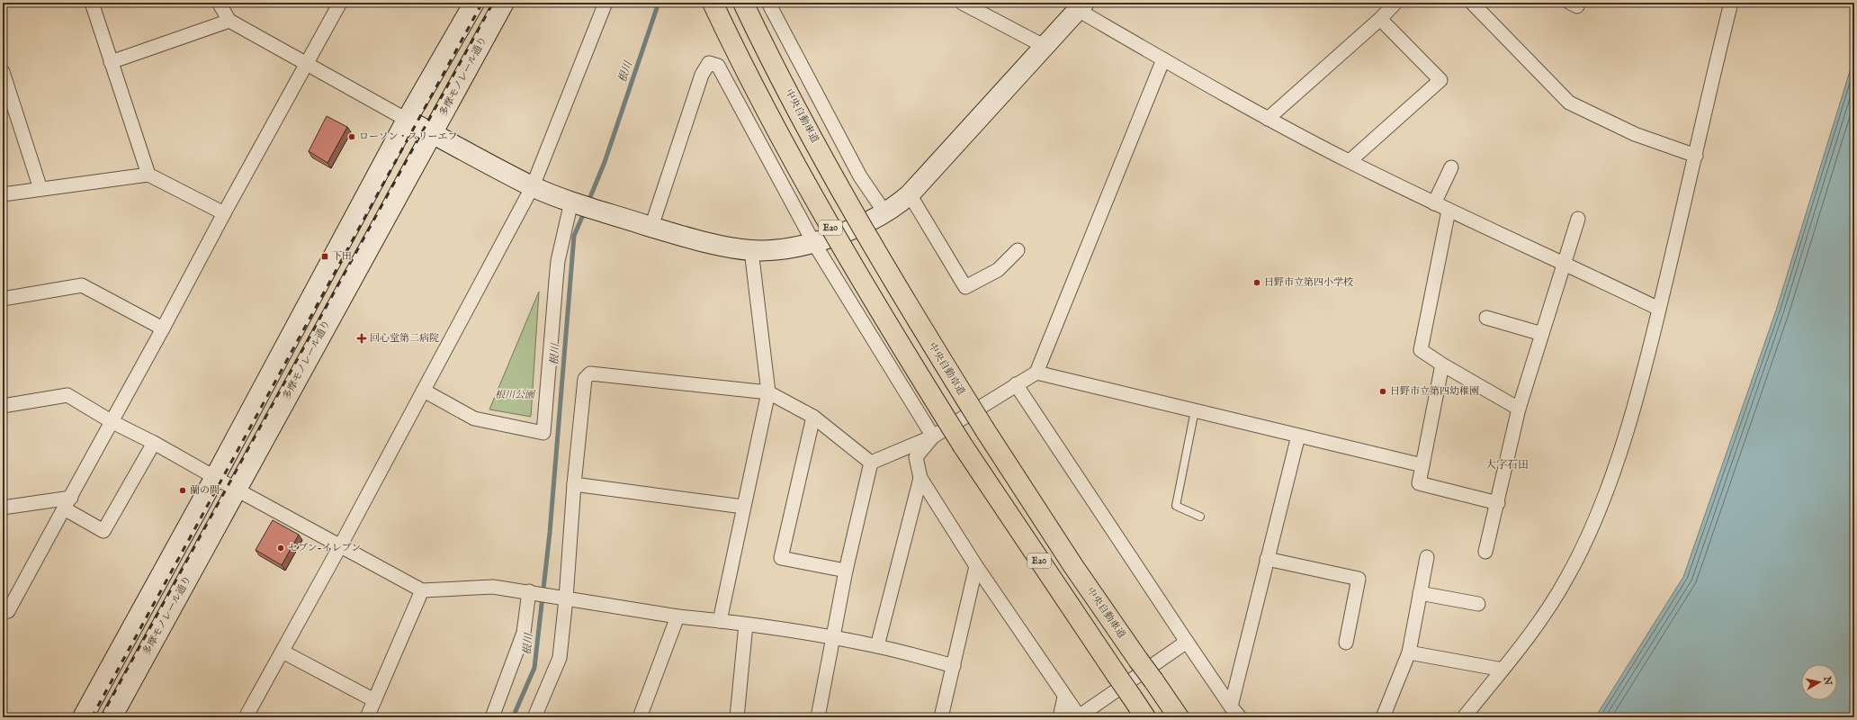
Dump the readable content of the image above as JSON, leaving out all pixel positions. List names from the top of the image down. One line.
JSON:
{"streets":{"highway":["中央自動車道","E20"],"main road":["多摩モノレール通り"]},"districts":["大字石田"],"water":["根川"],"parks":["根川公園"],"places":{"other":["ローソン・スリーエフ","日野市立第四小学校","日野市立第四幼稚園","蘭の間","セブン-イレブン"],"transit":["下田"],"health":["回心堂第二病院"]},"north":"right"}
